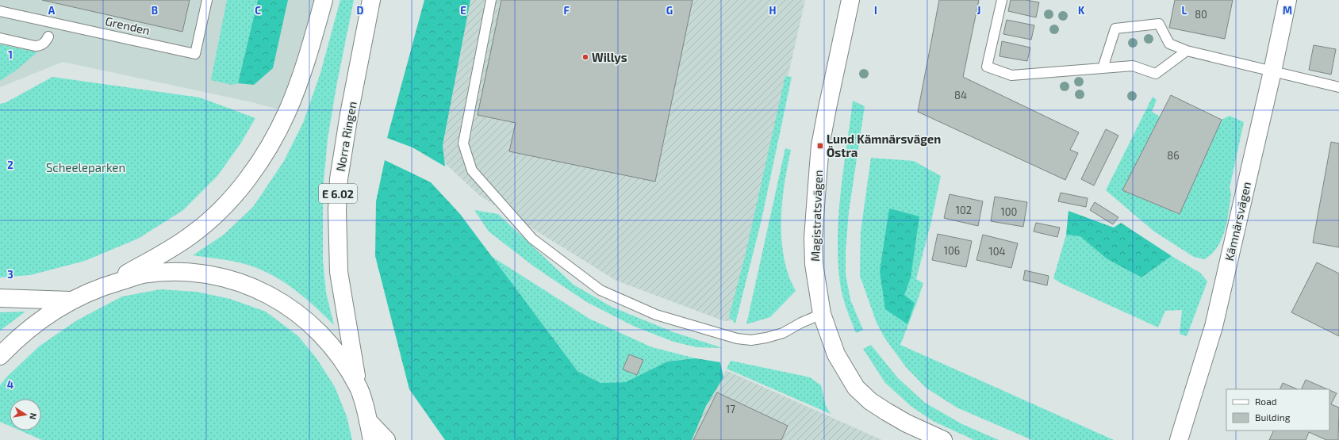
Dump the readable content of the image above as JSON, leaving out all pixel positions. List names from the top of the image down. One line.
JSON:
{"streets":{"main road":["Norra Ringen","E 6.02","Magistratsvägen","Kämnärsvägen"],"lane":["Grenden"]},"parks":["Scheeleparken"],"places":{"other":["Willys"],"transit":["Lund Kämnärsvägen Östra"]},"house_numbers":["80","84","86","102","100","106","104","17"],"legend":["Road","Building"],"north":"right","grid":{"columns":["A","B","C","D","E","F","G","H","I","J","K","L","M"],"rows":["1","2","3","4"]}}
